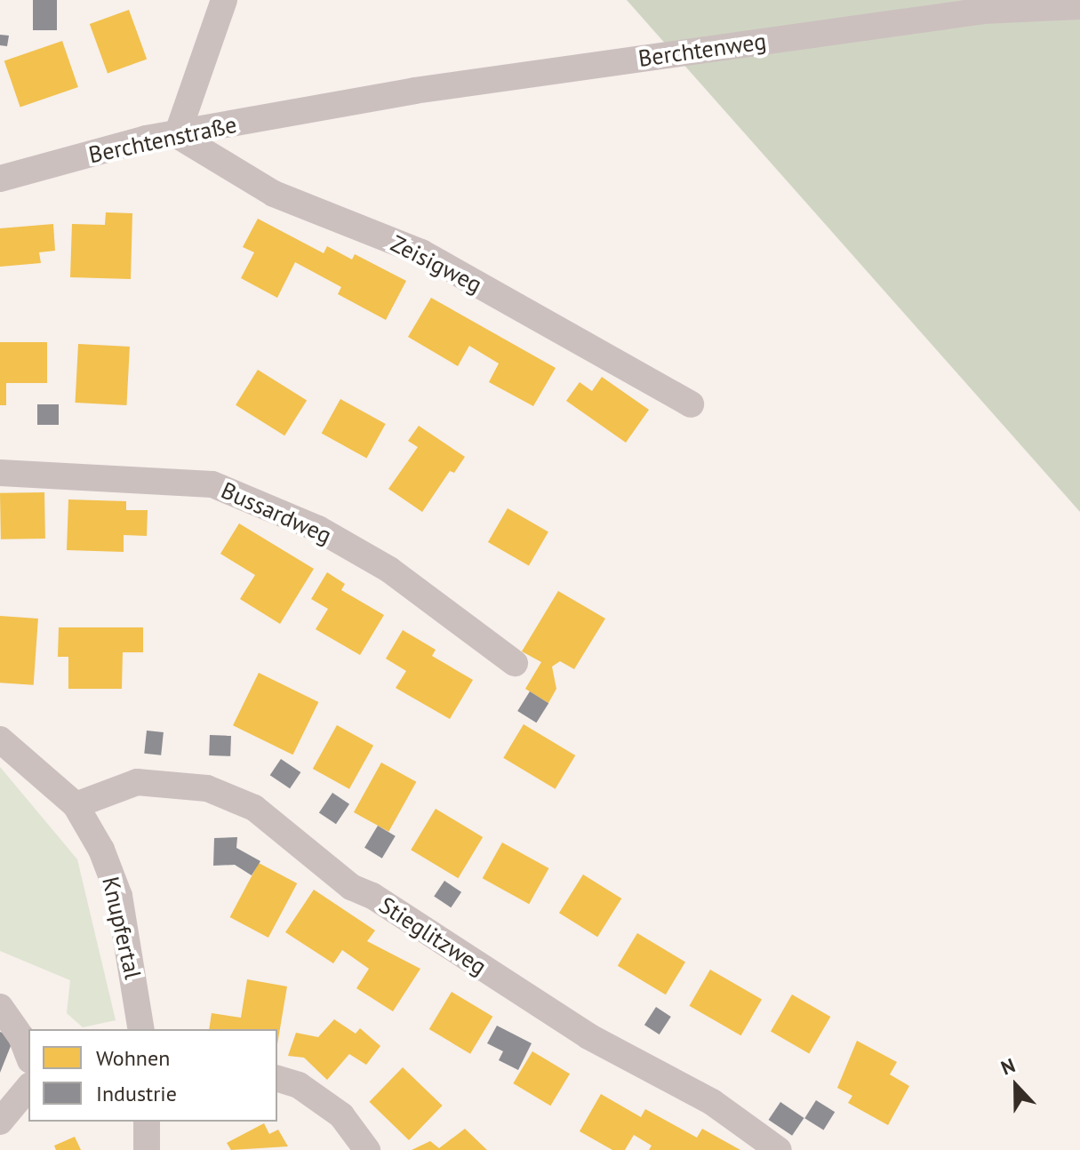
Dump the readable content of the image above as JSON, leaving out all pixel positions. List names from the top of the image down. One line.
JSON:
{"streets":{"street":["Berchtenweg","Berchtenstraße","Zeisigweg","Bussardweg","Knupfertal","Stieglitzweg"]},"crossings":[["Berchtenweg","Berchtenstraße"],["Berchtenstraße","Zeisigweg"],["Knupfertal","Stieglitzweg"]],"legend":["Wohnen","Industrie"],"north":"top"}
